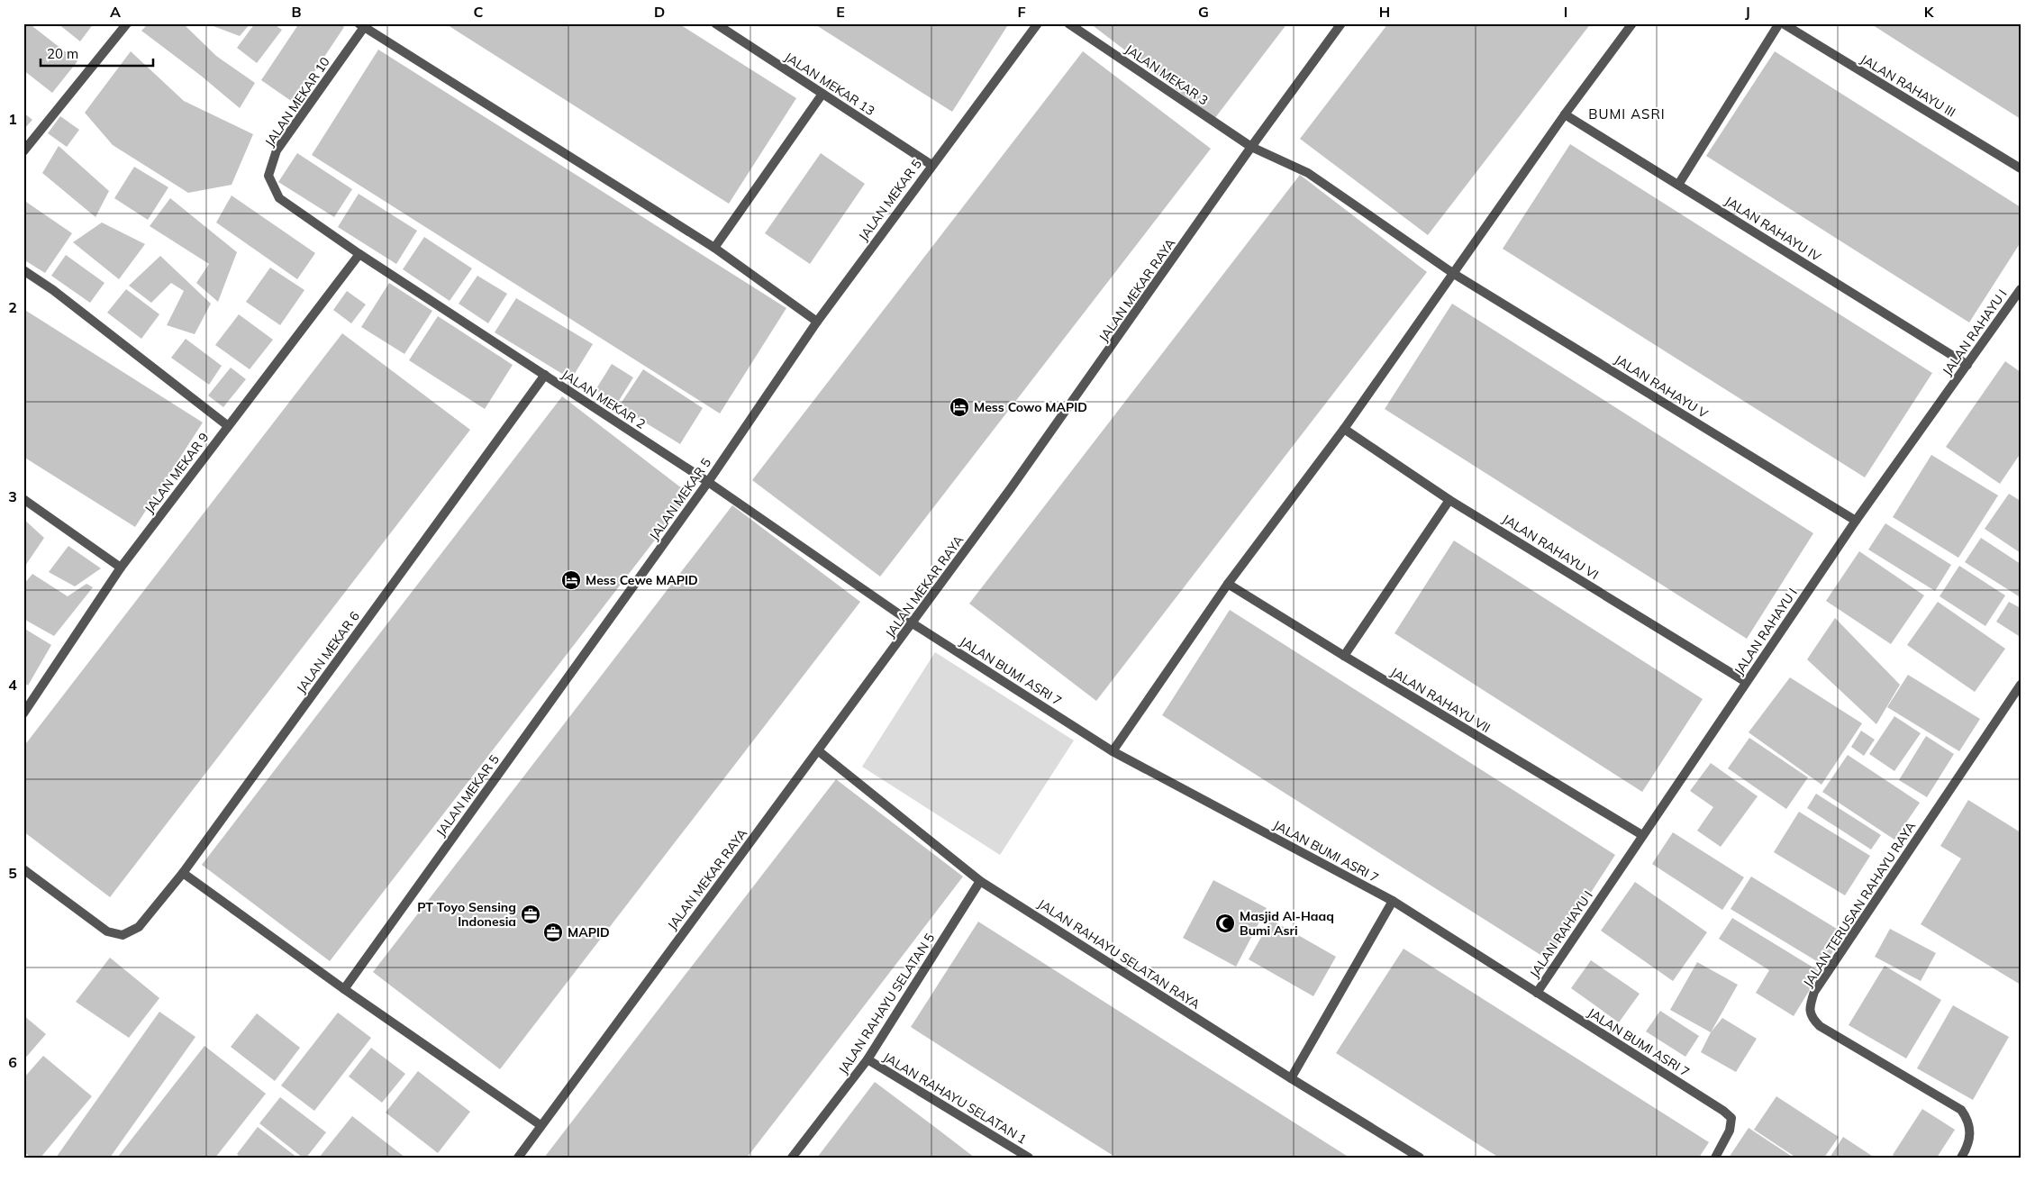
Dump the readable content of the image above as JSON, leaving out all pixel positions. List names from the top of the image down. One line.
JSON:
{"streets":{"street":["JALAN MEKAR 3","JALAN MEKAR 13","JALAN RAHAYU III","JALAN MEKAR 10","JALAN MEKAR 5","JALAN RAHAYU IV","JALAN MEKAR RAYA","JALAN RAHAYU I","JALAN RAHAYU V","JALAN MEKAR 2","JALAN MEKAR 9","JALAN RAHAYU VI","JALAN MEKAR 6","JALAN BUMI ASRI 7","JALAN RAHAYU VII","JALAN TERUSAN RAHAYU RAYA","JALAN RAHAYU SELATAN RAYA","JALAN RAHAYU SELATAN 5","JALAN RAHAYU SELATAN 1"]},"crossings":[["JALAN MEKAR 3","JALAN MEKAR RAYA"],["JALAN MEKAR 3","JALAN RAHAYU V"],["JALAN MEKAR 13","JALAN MEKAR 5"],["JALAN MEKAR 10","JALAN MEKAR 2"],["JALAN MEKAR 5","JALAN MEKAR 2"],["JALAN RAHAYU IV","JALAN RAHAYU I"],["JALAN MEKAR RAYA","JALAN MEKAR 2"],["JALAN MEKAR RAYA","JALAN BUMI ASRI 7"],["JALAN MEKAR RAYA","JALAN RAHAYU SELATAN RAYA"],["JALAN RAHAYU I","JALAN RAHAYU V"],["JALAN RAHAYU I","JALAN RAHAYU VI"],["JALAN RAHAYU I","JALAN BUMI ASRI 7"],["JALAN RAHAYU I","JALAN RAHAYU VII"],["JALAN MEKAR 2","JALAN MEKAR 9"],["JALAN MEKAR 2","JALAN MEKAR 6"],["JALAN MEKAR 2","JALAN BUMI ASRI 7"],["JALAN RAHAYU SELATAN RAYA","JALAN RAHAYU SELATAN 5"],["JALAN RAHAYU SELATAN 5","JALAN RAHAYU SELATAN 1"]],"districts":["BUMI ASRI"],"places":{"hotel":["Mess Cowo MAPID","Mess Cewe MAPID"],"office":["PT Toyo Sensing Indonesia","MAPID"],"mosque":["Masjid Al-Haaq Bumi Asri"]},"scale_bar":"20 m","grid":{"columns":["A","B","C","D","E","F","G","H","I","J","K"],"rows":["1","2","3","4","5","6"]}}
